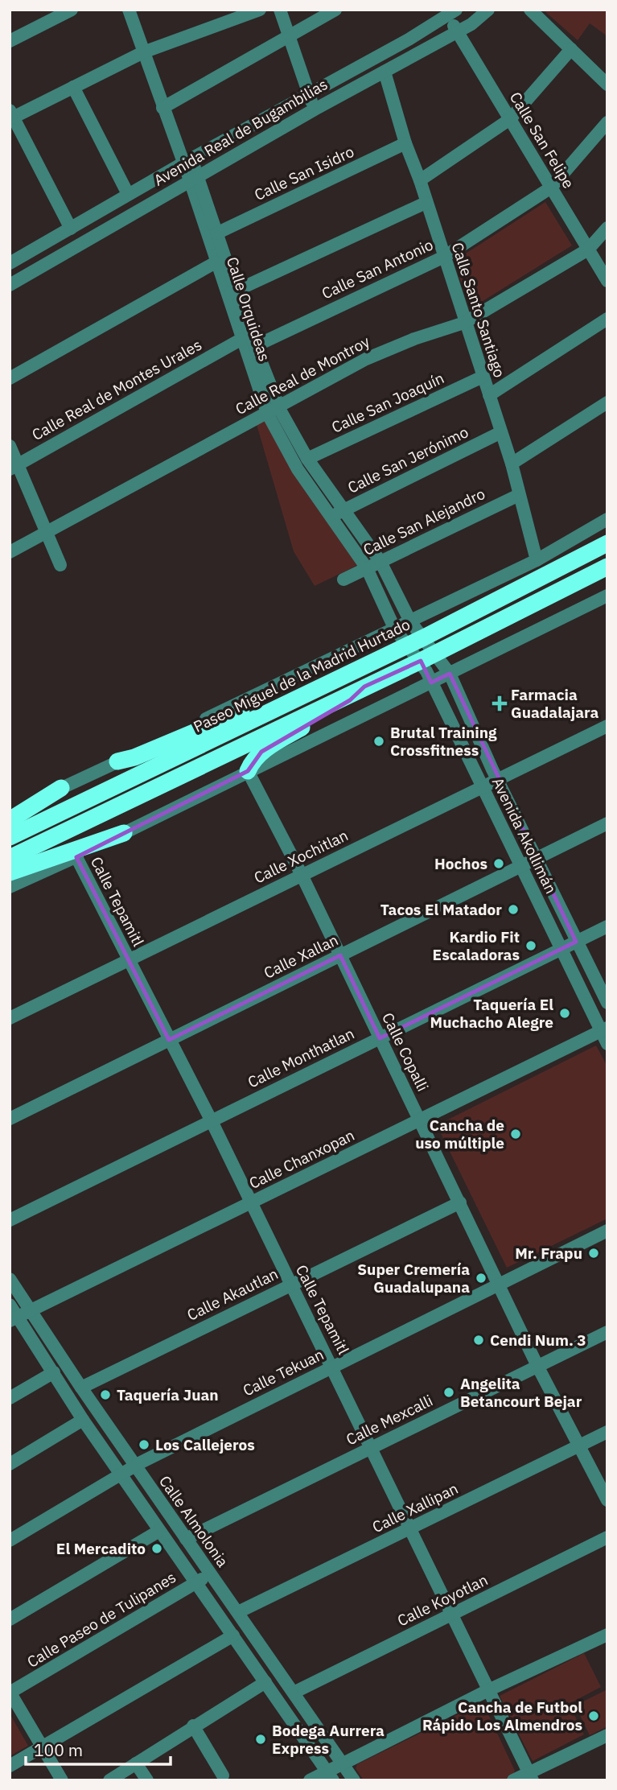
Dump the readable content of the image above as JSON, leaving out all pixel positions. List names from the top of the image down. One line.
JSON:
{"streets":{"highway":["Paseo Miguel de la Madrid Hurtado"],"street":["Avenida Real de Bugambilias","Calle San Felipe","Calle San Isidro","Calle San Antonio","Calle Orquideas","Calle Santo Santiago","Calle Real de Montroy","Calle Real de Montes Urales","Calle San Joaquín","Calle San Jerónimo","Calle San Alejandro","Avenida Akollimán","Calle Xochitlan","Calle Tepamitl","Calle Xallan","Calle Copalli","Calle Monthatlan","Calle Chanxopan","Calle Akautlan","Calle Tekuan","Calle Mexcalli","Calle Xallipan","Calle Almolonia","Calle Koyotlan","Calle Paseo de Tulipanes"]},"crossings":[["Avenida Real de Bugambilias","Calle San Felipe"],["Avenida Real de Bugambilias","Calle Orquideas"],["Avenida Real de Bugambilias","Calle Santo Santiago"],["Calle San Felipe","Calle San Antonio"],["Calle San Felipe","Calle Real de Montroy"],["Calle San Isidro","Calle Orquideas"],["Calle San Isidro","Calle Santo Santiago"],["Calle San Antonio","Calle Orquideas"],["Calle San Antonio","Calle Santo Santiago"],["Calle Orquideas","Calle Real de Montroy"],["Calle Orquideas","Calle Real de Montes Urales"],["Calle Orquideas","Calle San Joaquín"],["Calle Orquideas","Calle San Jerónimo"],["Calle Orquideas","Calle San Alejandro"],["Calle Orquideas","Paseo Miguel de la Madrid Hurtado"],["Calle Orquideas","Avenida Akollimán"],["Calle Santo Santiago","Calle Real de Montroy"],["Calle Santo Santiago","Calle San Joaquín"],["Calle Santo Santiago","Calle San Jerónimo"],["Calle Santo Santiago","Calle San Alejandro"],["Paseo Miguel de la Madrid Hurtado","Avenida Akollimán"],["Avenida Akollimán","Calle Xochitlan"],["Avenida Akollimán","Calle Xallan"],["Avenida Akollimán","Calle Monthatlan"],["Avenida Akollimán","Calle Chanxopan"],["Calle Xochitlan","Calle Tepamitl"],["Calle Xochitlan","Calle Copalli"],["Calle Tepamitl","Calle Xallan"],["Calle Tepamitl","Calle Monthatlan"],["Calle Tepamitl","Calle Chanxopan"],["Calle Tepamitl","Calle Akautlan"],["Calle Tepamitl","Calle Tekuan"],["Calle Tepamitl","Calle Mexcalli"],["Calle Tepamitl","Calle Xallipan"],["Calle Tepamitl","Calle Koyotlan"],["Calle Xallan","Calle Copalli"],["Calle Copalli","Calle Monthatlan"],["Calle Copalli","Calle Chanxopan"],["Calle Copalli","Calle Akautlan"],["Calle Copalli","Calle Tekuan"],["Calle Copalli","Calle Mexcalli"],["Calle Copalli","Calle Xallipan"],["Calle Chanxopan","Calle Almolonia"],["Calle Akautlan","Calle Almolonia"],["Calle Tekuan","Calle Almolonia"],["Calle Mexcalli","Calle Almolonia"],["Calle Xallipan","Calle Almolonia"],["Calle Almolonia","Calle Koyotlan"],["Calle Almolonia","Calle Paseo de Tulipanes"]],"places":{"health":["Farmacia Guadalajara"],"other":["Brutal Training Crossfitness","Hochos","Tacos El Matador","Kardio Fit Escaladoras","Taquería El Muchacho Alegre","Cancha de uso múltiple","Mr. Frapu","Super Cremería Guadalupana","Cendi Num. 3","Angelita Betancourt Bejar","Taquería Juan","Los Callejeros","El Mercadito","Cancha de Futbol Rápido Los Almendros","Bodega Aurrera Express"]},"scale_bar":"100 m"}
